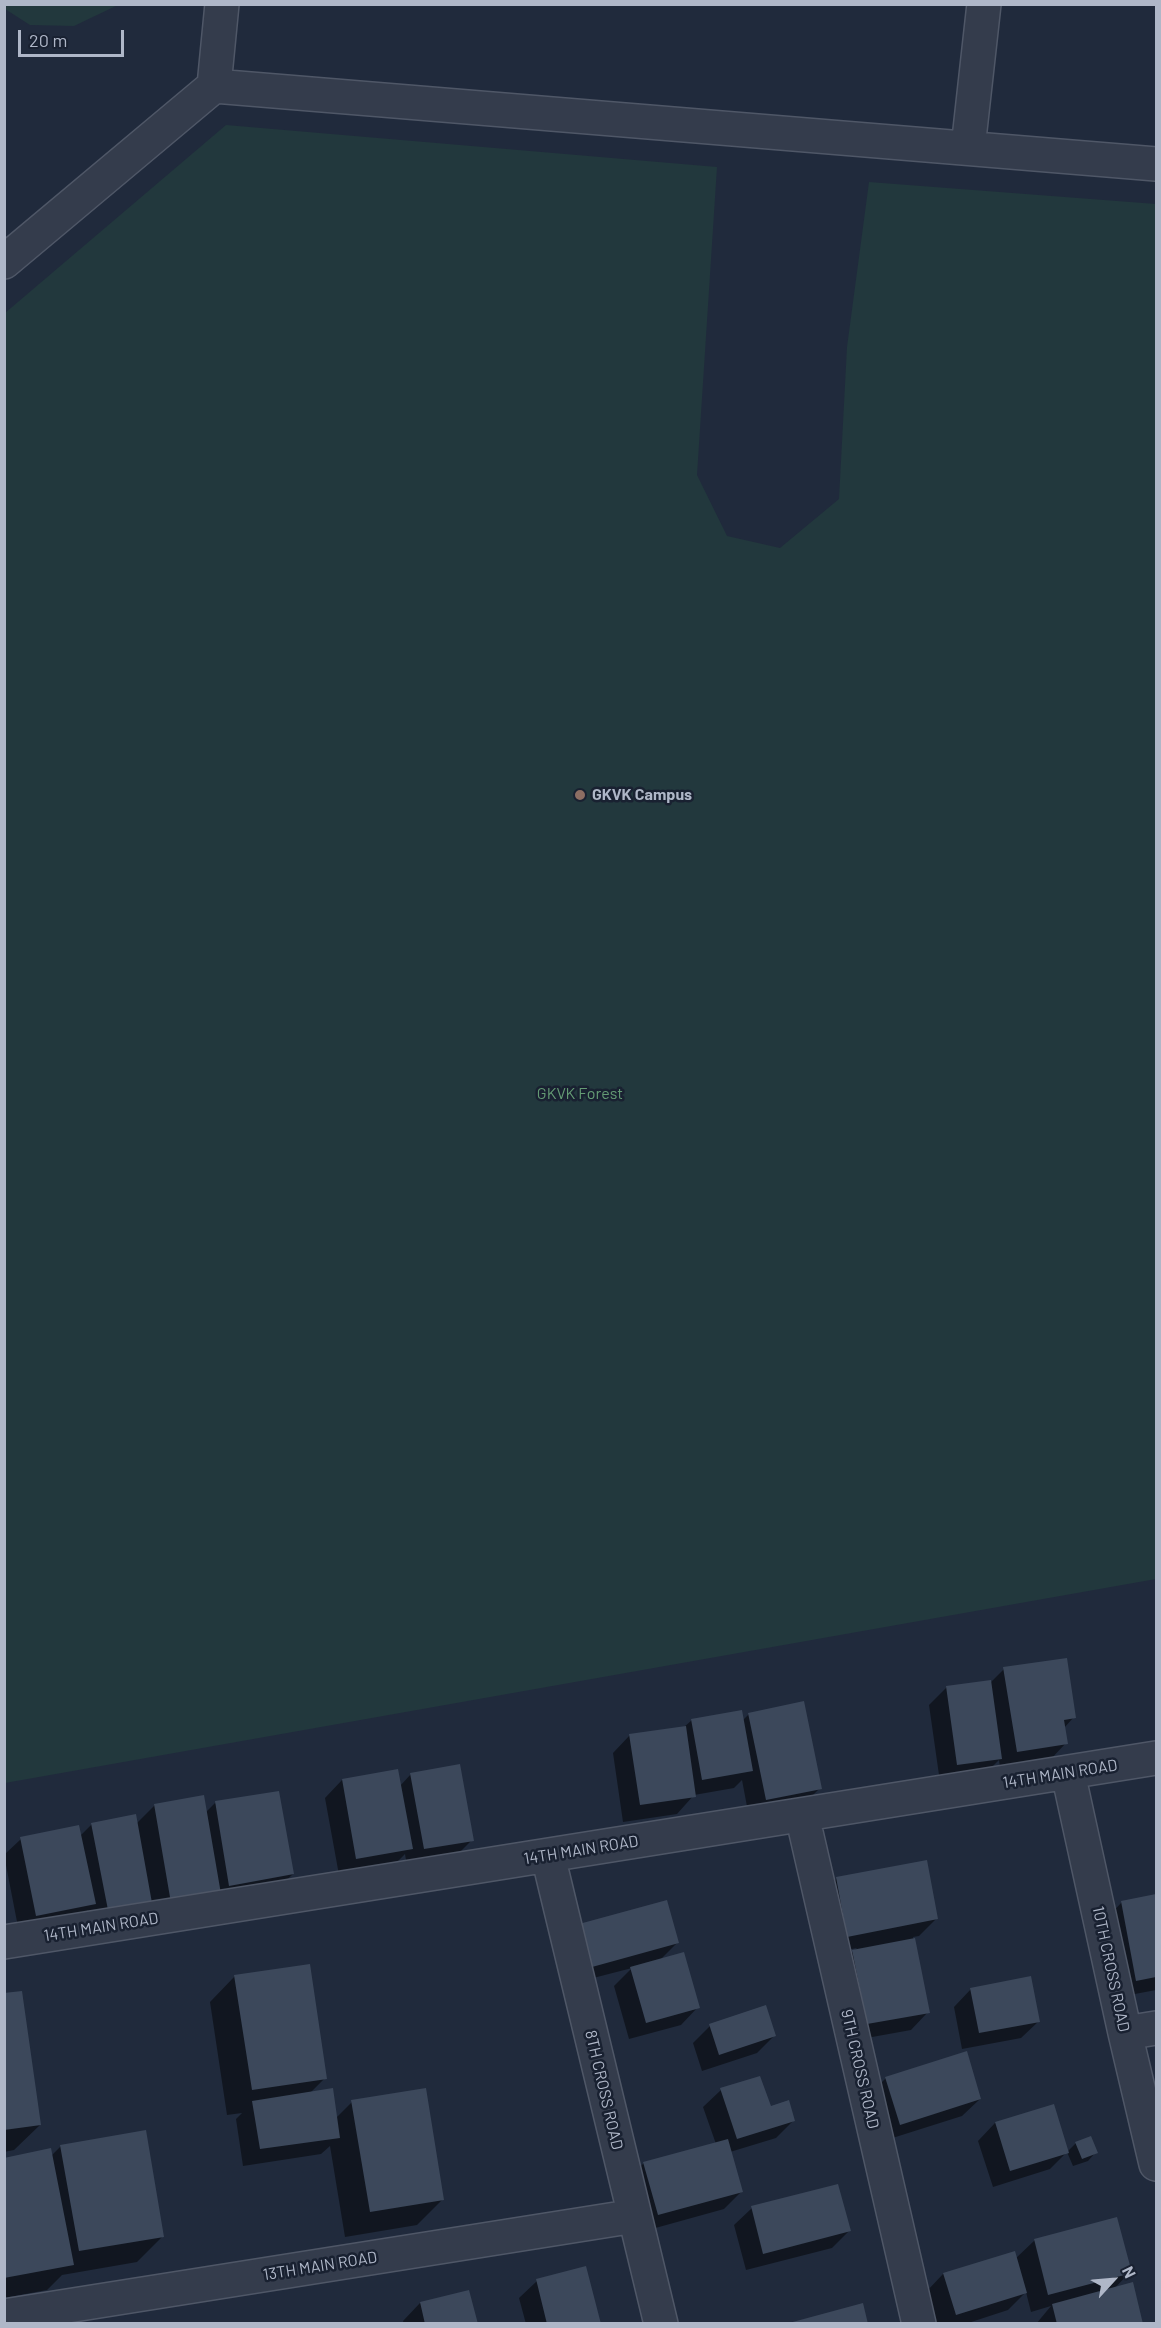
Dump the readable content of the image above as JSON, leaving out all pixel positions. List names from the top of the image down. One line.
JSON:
{"streets":{"street":["14TH MAIN ROAD","10TH CROSS ROAD","9TH CROSS ROAD","8TH CROSS ROAD","13TH MAIN ROAD"]},"crossings":[["14TH MAIN ROAD","10TH CROSS ROAD"],["14TH MAIN ROAD","9TH CROSS ROAD"],["14TH MAIN ROAD","8TH CROSS ROAD"],["8TH CROSS ROAD","13TH MAIN ROAD"]],"parks":["GKVK Forest"],"places":["GKVK Campus"],"scale_bar":"20 m","north":"top right"}
